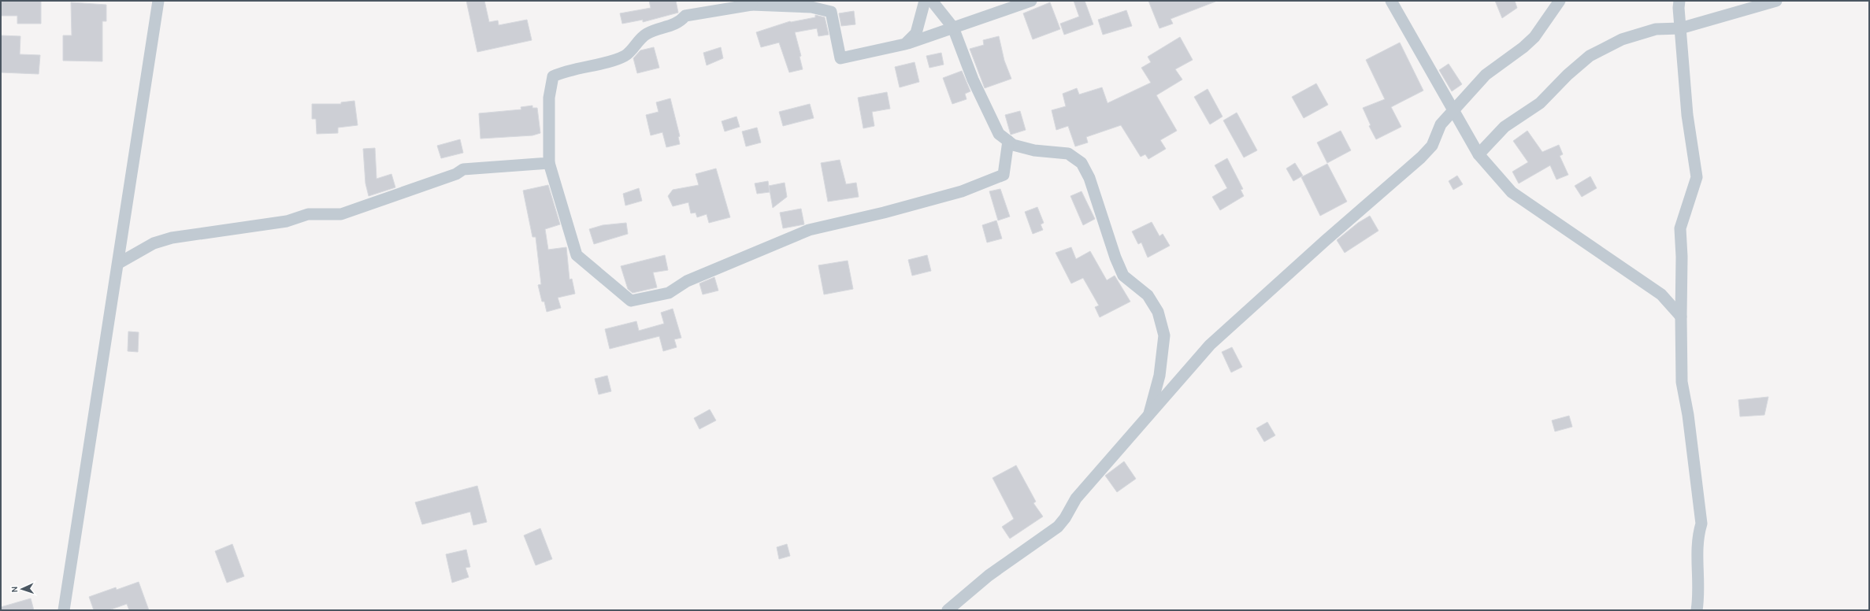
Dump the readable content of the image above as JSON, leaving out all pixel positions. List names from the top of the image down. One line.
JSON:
{"north":"left"}
